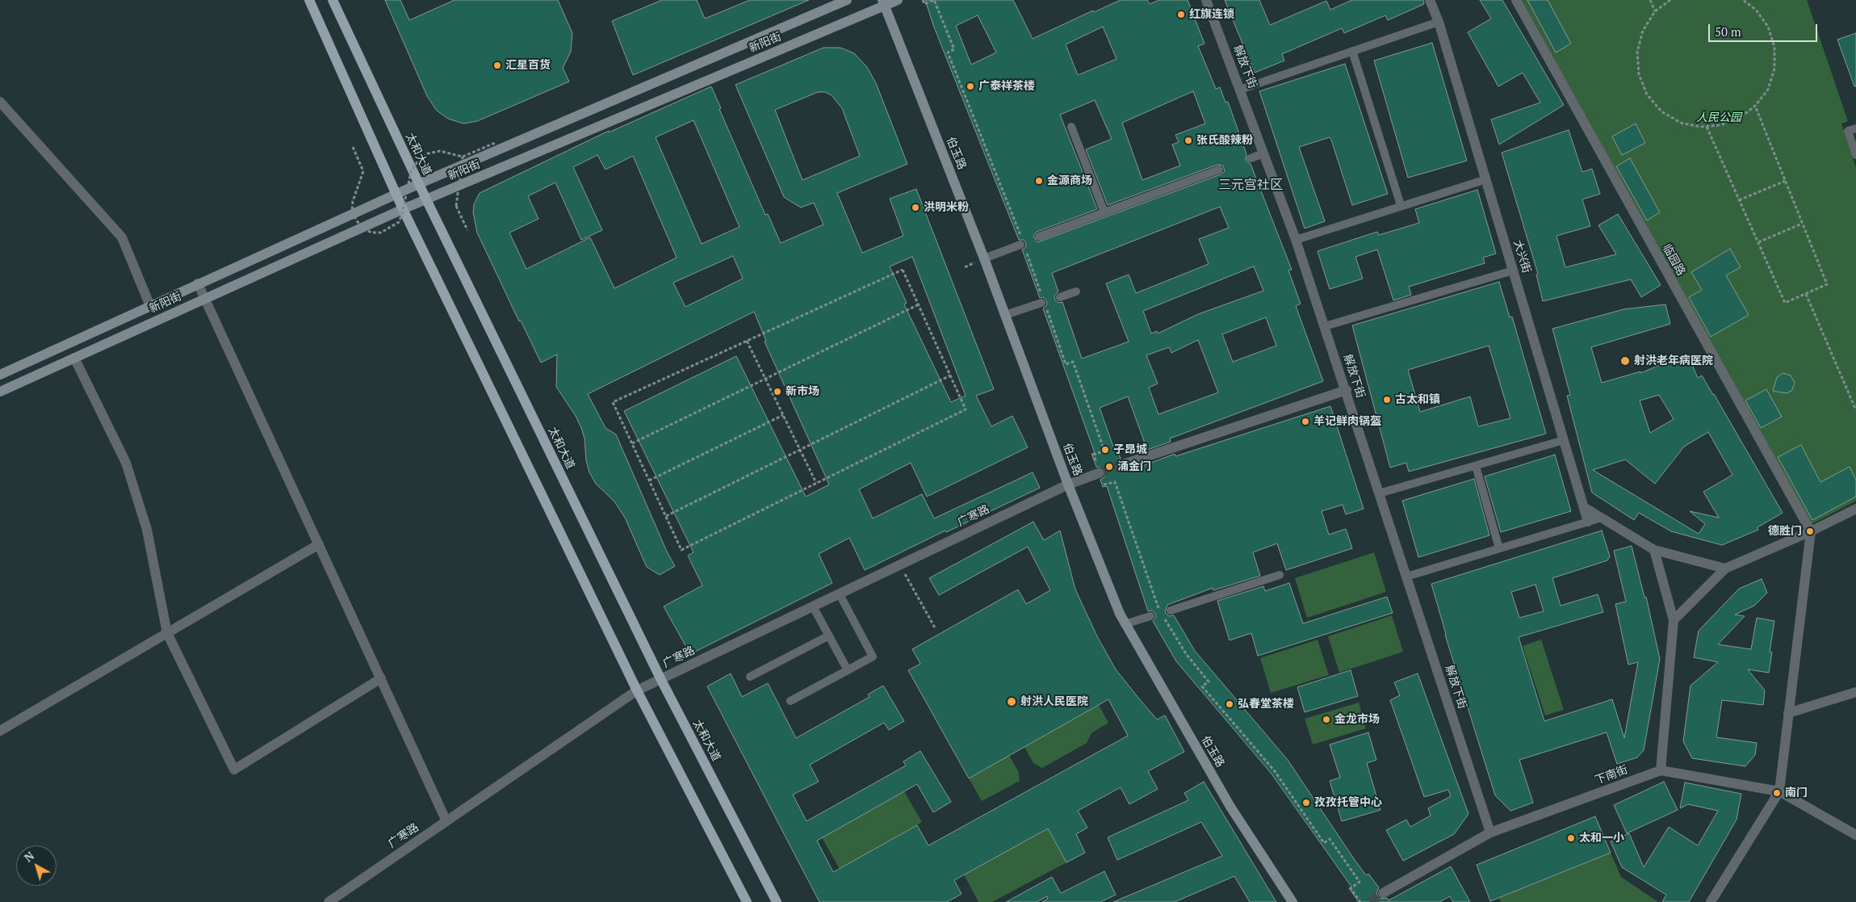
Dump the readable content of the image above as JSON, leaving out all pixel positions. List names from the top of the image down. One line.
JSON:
{"streets":{"main road":["新阳街","伯玉路","太和大道"],"street":["解放下街","大兴街","临园路","广寒路","下南街"]},"crossings":[["新阳街","伯玉路"],["新阳街","太和大道"],["解放下街","下南街"],["伯玉路","广寒路"],["太和大道","广寒路"]],"districts":["三元宫社区"],"parks":["人民公园"],"places":["红旗连锁","汇星百货","广泰祥茶楼","张氏酸辣粉","金源商场","洪明米粉","射洪老年病医院","新市场","古太和镇","羊记鲜肉锅盔","子昂城","涌金门","德胜门","射洪人民医院","弘春堂茶楼","金龙市场","南门","孜孜托管中心","太和一小"],"scale_bar":"50 m","north":"top left"}
